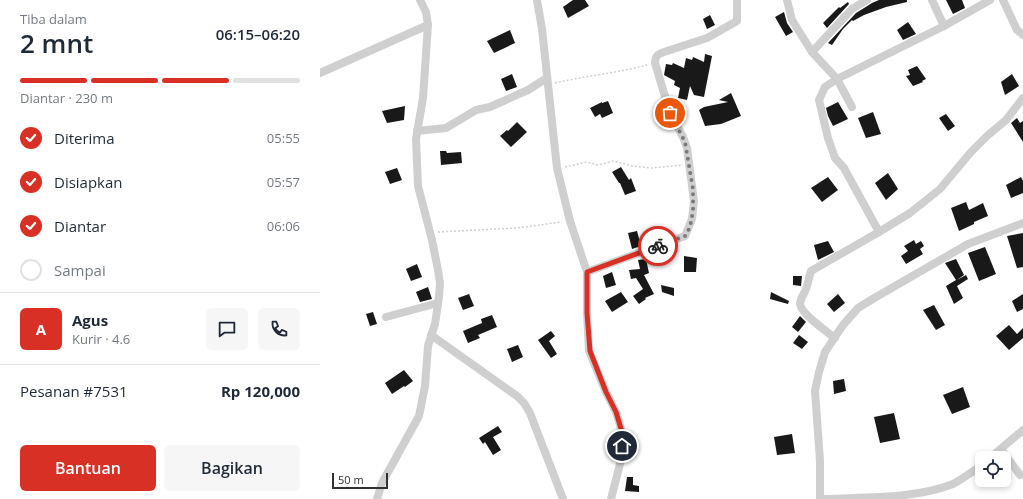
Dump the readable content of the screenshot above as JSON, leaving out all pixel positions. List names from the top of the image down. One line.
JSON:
{"scale_bar":"50 m","page":{"heading":["2 mnt","Tiba dalam","06:15–06:20"],"panel":["Agus","Kurir · 4.6","Pesanan #7531","Rp 120,000"],"bar":"Diantar · 230 m","list":[["Diterima","05:55"],["Disiapkan","05:57"],["Diantar","06:06"],"Sampai"],"round":"A","buttons":["Bantuan","Bagikan"],"scale":"50 m"}}
